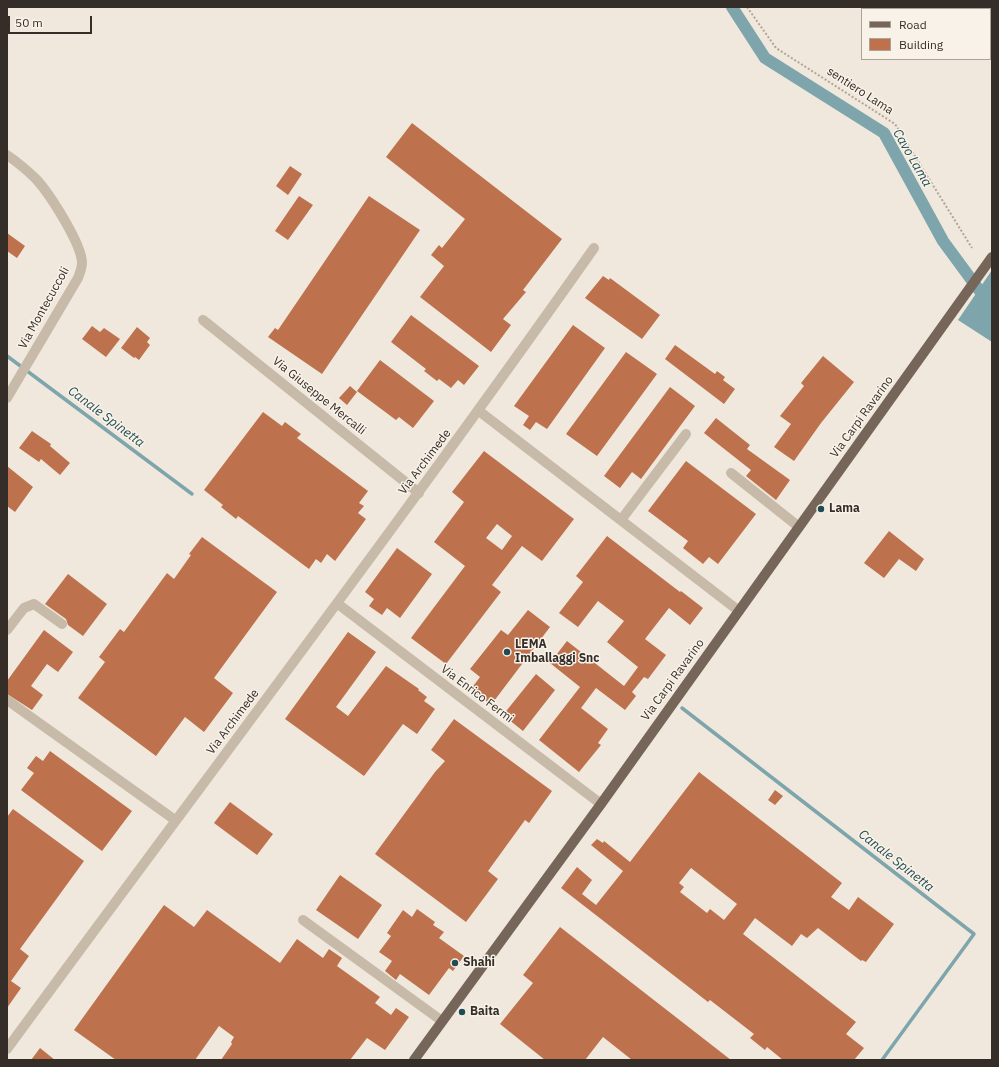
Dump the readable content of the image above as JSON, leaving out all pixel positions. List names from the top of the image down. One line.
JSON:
{"streets":{"main road":["Via Carpi Ravarino"],"street":["Via Montecuccoli","Via Giuseppe Mercalli","Via Archimede","Via Enrico Fermi"],"path":["sentiero Lama"]},"crossings":[["Via Giuseppe Mercalli","Via Archimede"],["Via Carpi Ravarino","Via Enrico Fermi"],["Via Archimede","Via Enrico Fermi"]],"water":["Cavo Lama","Canale Spinetta"],"places":["Lama","LEMA Imballaggi Snc","Shahi","Baita"],"legend":["Road","Building"],"scale_bar":"50 m"}
